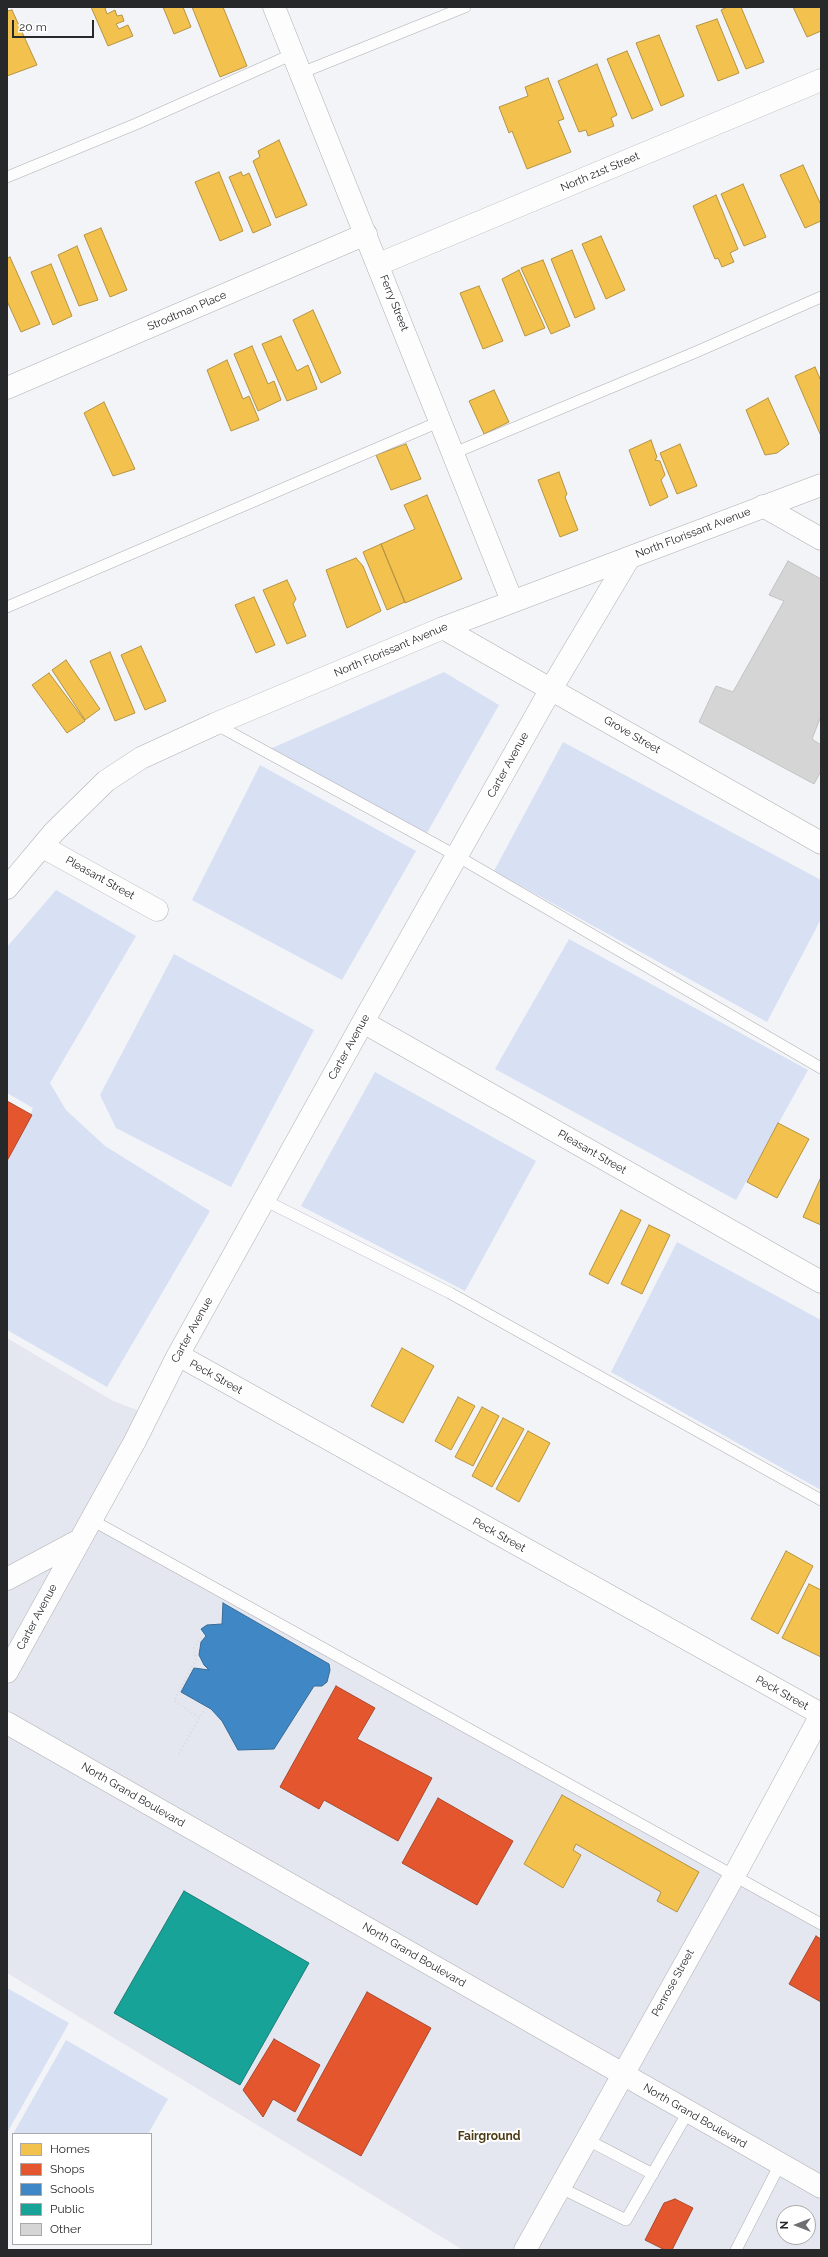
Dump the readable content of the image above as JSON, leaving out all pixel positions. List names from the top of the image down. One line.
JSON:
{"streets":{"street":["North 21st Street","Ferry Street","Strodtman Place","North Florissant Avenue","Grove Street","Carter Avenue","Pleasant Street","Peck Street","North Grand Boulevard","Penrose Street"]},"crossings":[["North 21st Street","Ferry Street"],["Ferry Street","Strodtman Place"],["Ferry Street","North Florissant Avenue"],["North Florissant Avenue","Grove Street"],["North Florissant Avenue","Carter Avenue"],["North Florissant Avenue","Pleasant Street"],["Grove Street","Carter Avenue"],["Carter Avenue","Pleasant Street"],["Carter Avenue","Peck Street"],["Peck Street","Penrose Street"],["North Grand Boulevard","Penrose Street"]],"districts":["Fairground"],"legend":["Homes","Shops","Schools","Public","Other"],"scale_bar":"20 m","north":"left"}
